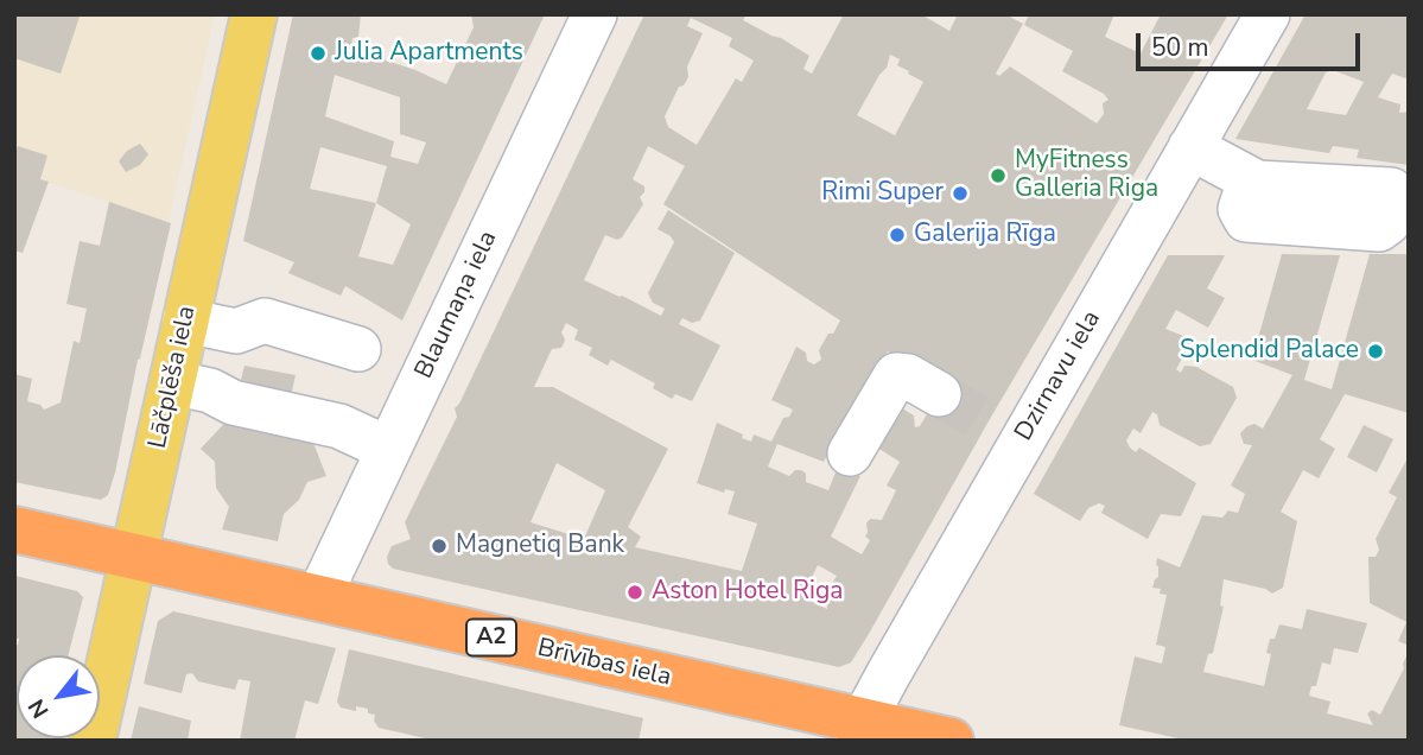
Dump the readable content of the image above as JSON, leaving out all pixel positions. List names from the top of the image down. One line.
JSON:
{"streets":{"highway":["A2","Brīvības iela"],"main road":["Lāčplēša iela"],"street":["Blaumaņa iela","Dzirnavu iela"]},"crossings":[["Blaumaņa iela","Brīvības iela"],["Dzirnavu iela","Brīvības iela"],["Lāčplēša iela","Brīvības iela"]],"places":["Julia Apartments","MyFitness Galleria Riga","Rimi Super","Galerija Rīga","Splendid Palace","Magnetiq Bank","Aston Hotel Riga"],"scale_bar":"50 m","north":"bottom left"}
